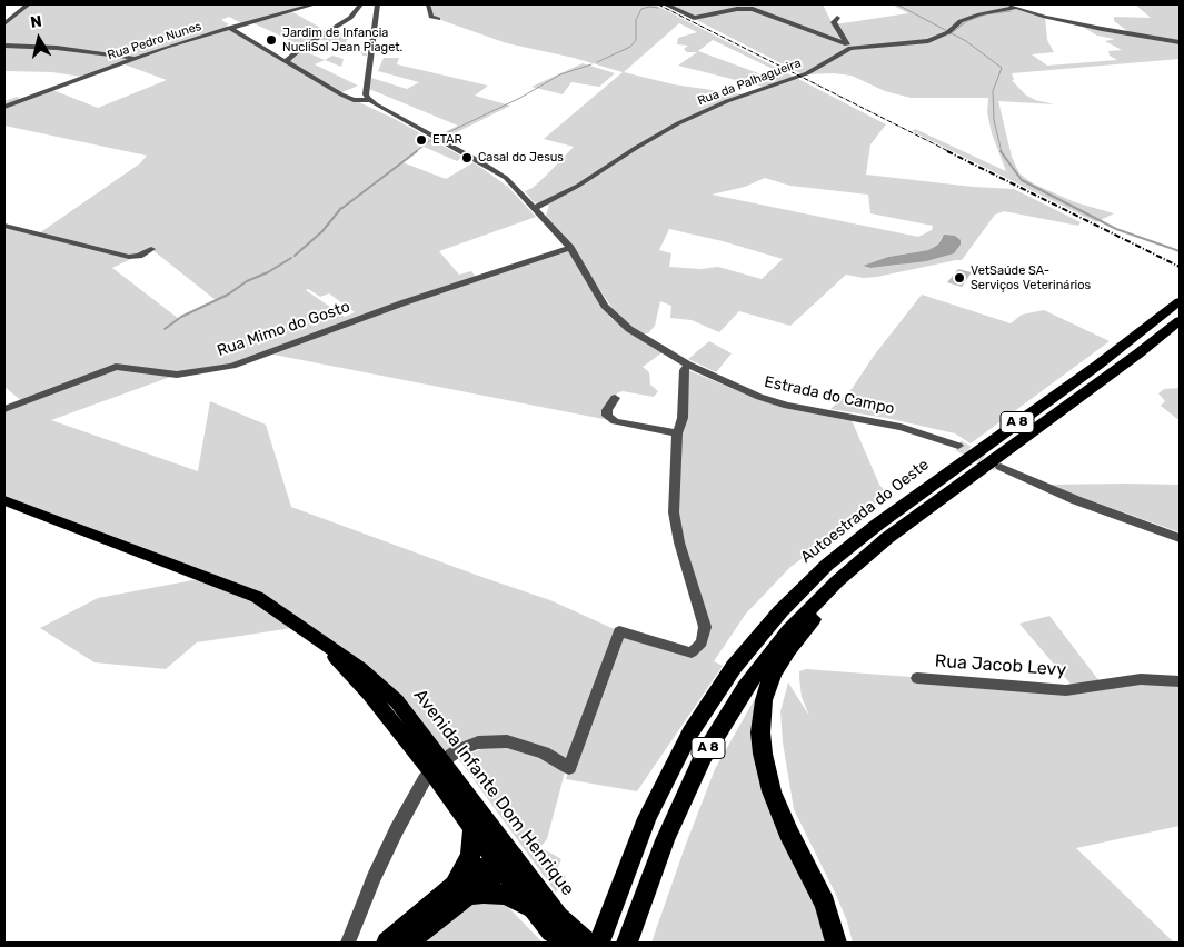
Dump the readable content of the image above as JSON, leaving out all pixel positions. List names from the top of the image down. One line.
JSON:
{"streets":{"highway":["A 8","Autoestrada do Oeste"],"main road":["Avenida Infante Dom Henrique"],"street":["Rua Pedro Nunes","Rua da Palhagueira","Rua Mimo do Gosto","Estrada do Campo","Rua Jacob Levy"]},"crossings":[["Rua Pedro Nunes","Estrada do Campo"],["Rua da Palhagueira","Estrada do Campo"],["Rua Mimo do Gosto","Estrada do Campo"]],"places":["Jardim de Infancia NucliSol Jean Piaget.","ETAR","Casal do Jesus","VetSaúde SA- Serviços Veterinários"],"north":"top"}
